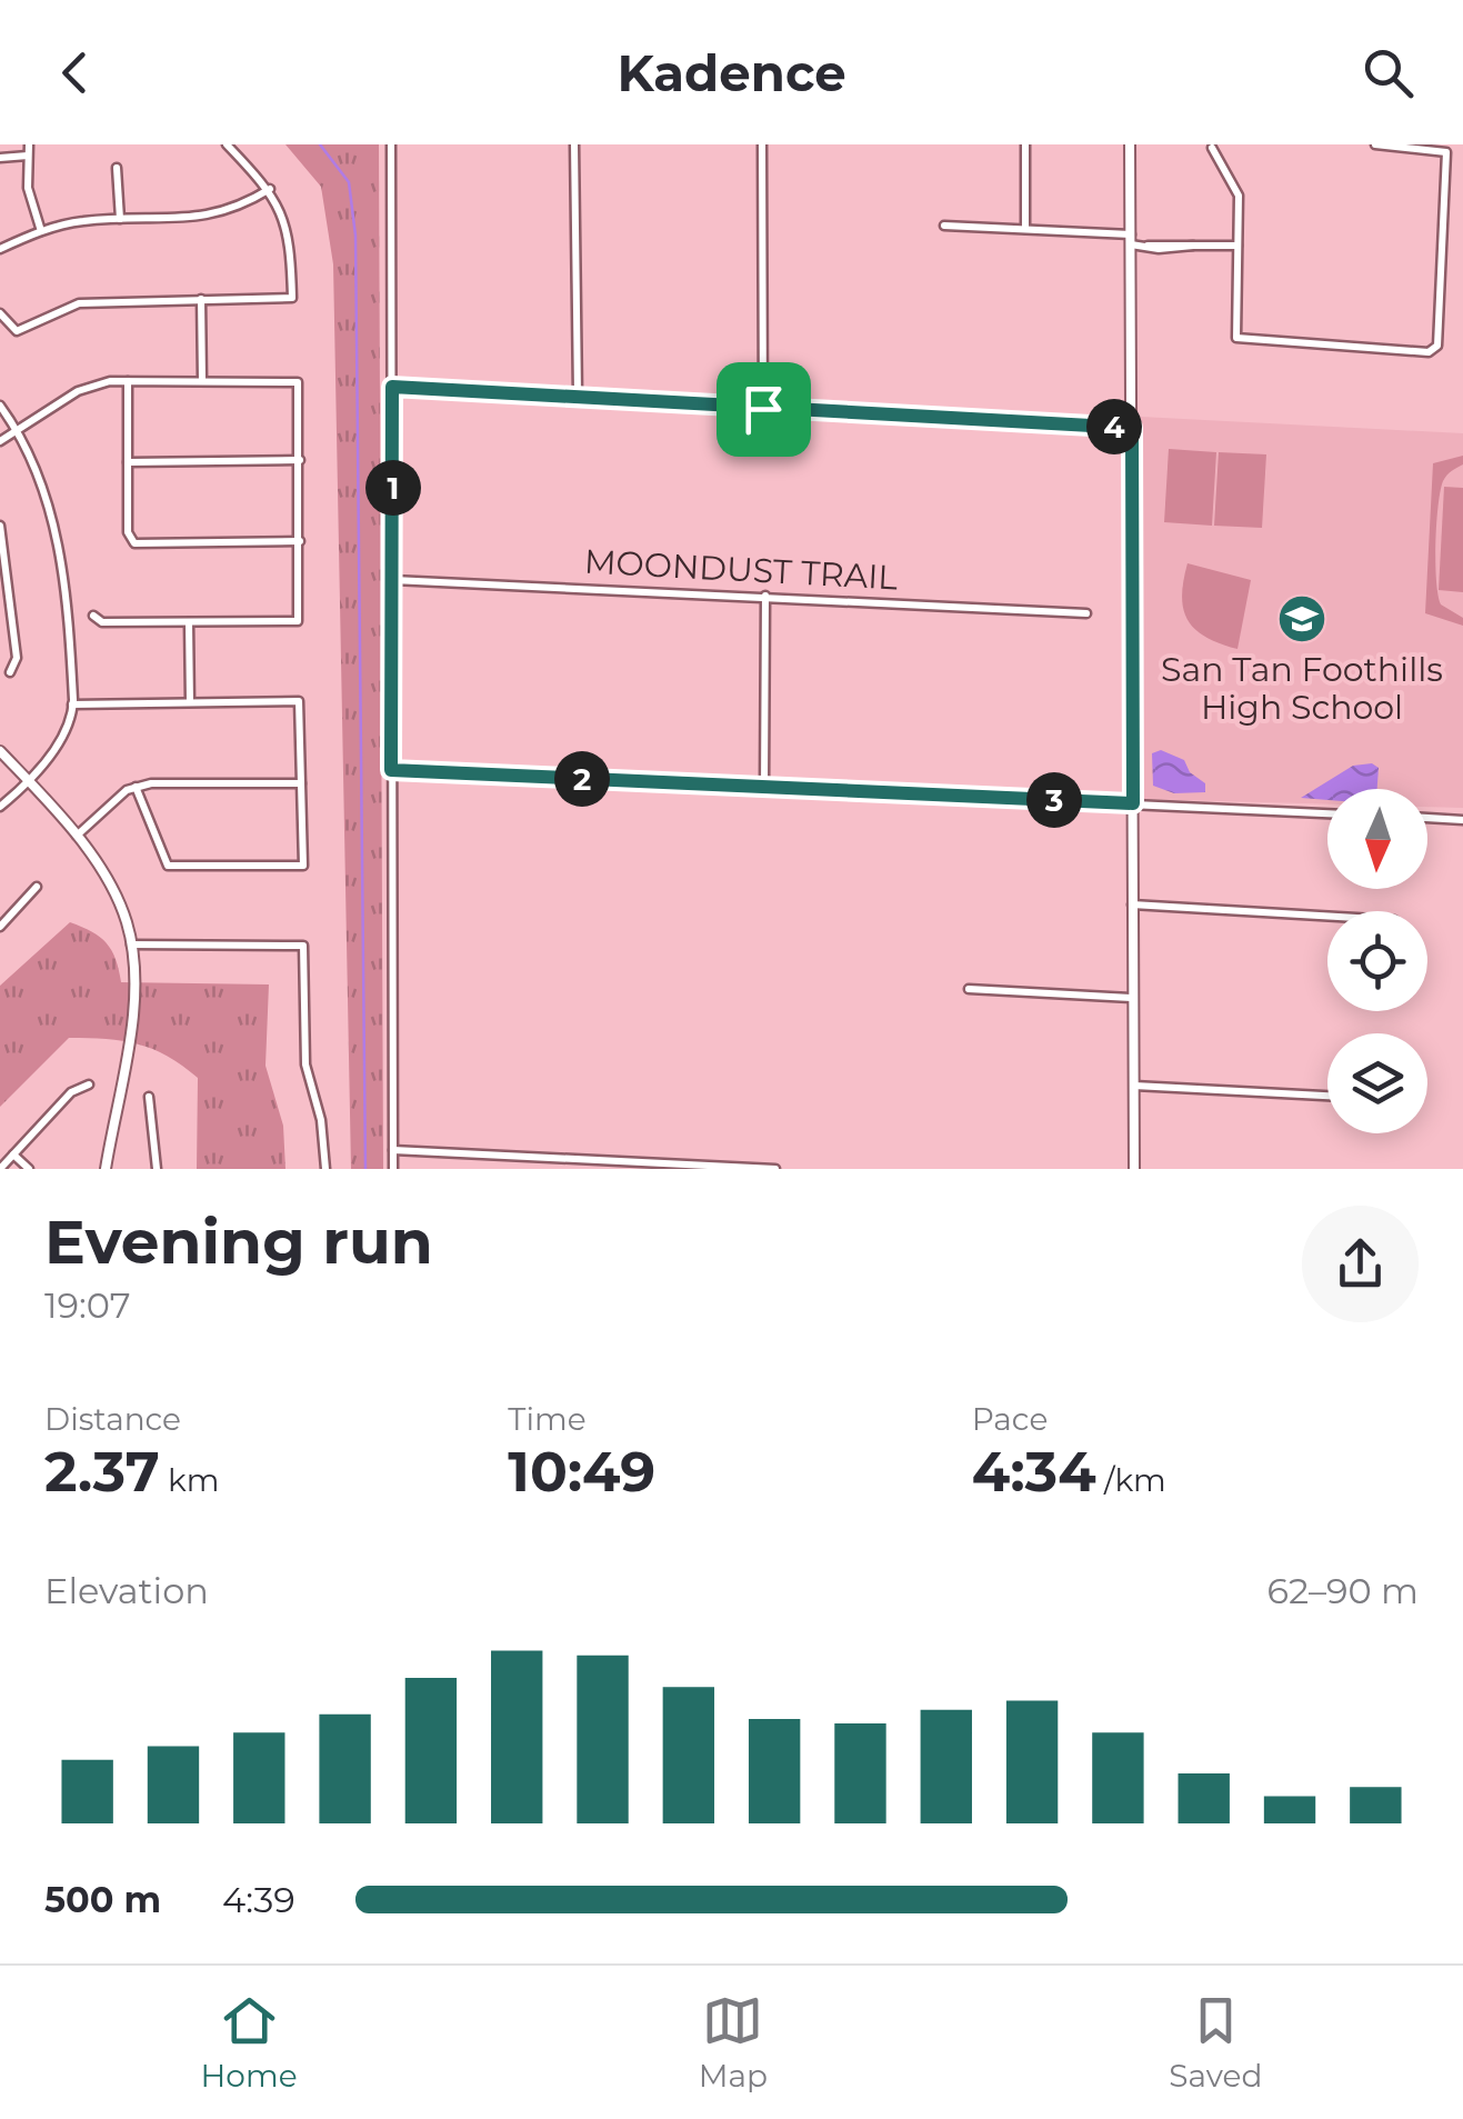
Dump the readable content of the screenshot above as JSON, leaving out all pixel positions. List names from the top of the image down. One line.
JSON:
{"streets":{"street":["MOONDUST TRAIL"]},"places":{"school or university":["San Tan Foothills High School"]},"north":"bottom","page":{"header":"Kadence","pins":["4","1","2","3"],"heading":["Evening run","19:07"],"stats":[["Distance","2.37 km"],["Time","10:49"],["Pace","4:34 /km"]],"chart":["Elevation","62–90 m"],"list":[{"name":"500 m","note":"4:39"}],"tabs":["Home","Map","Saved"]}}
